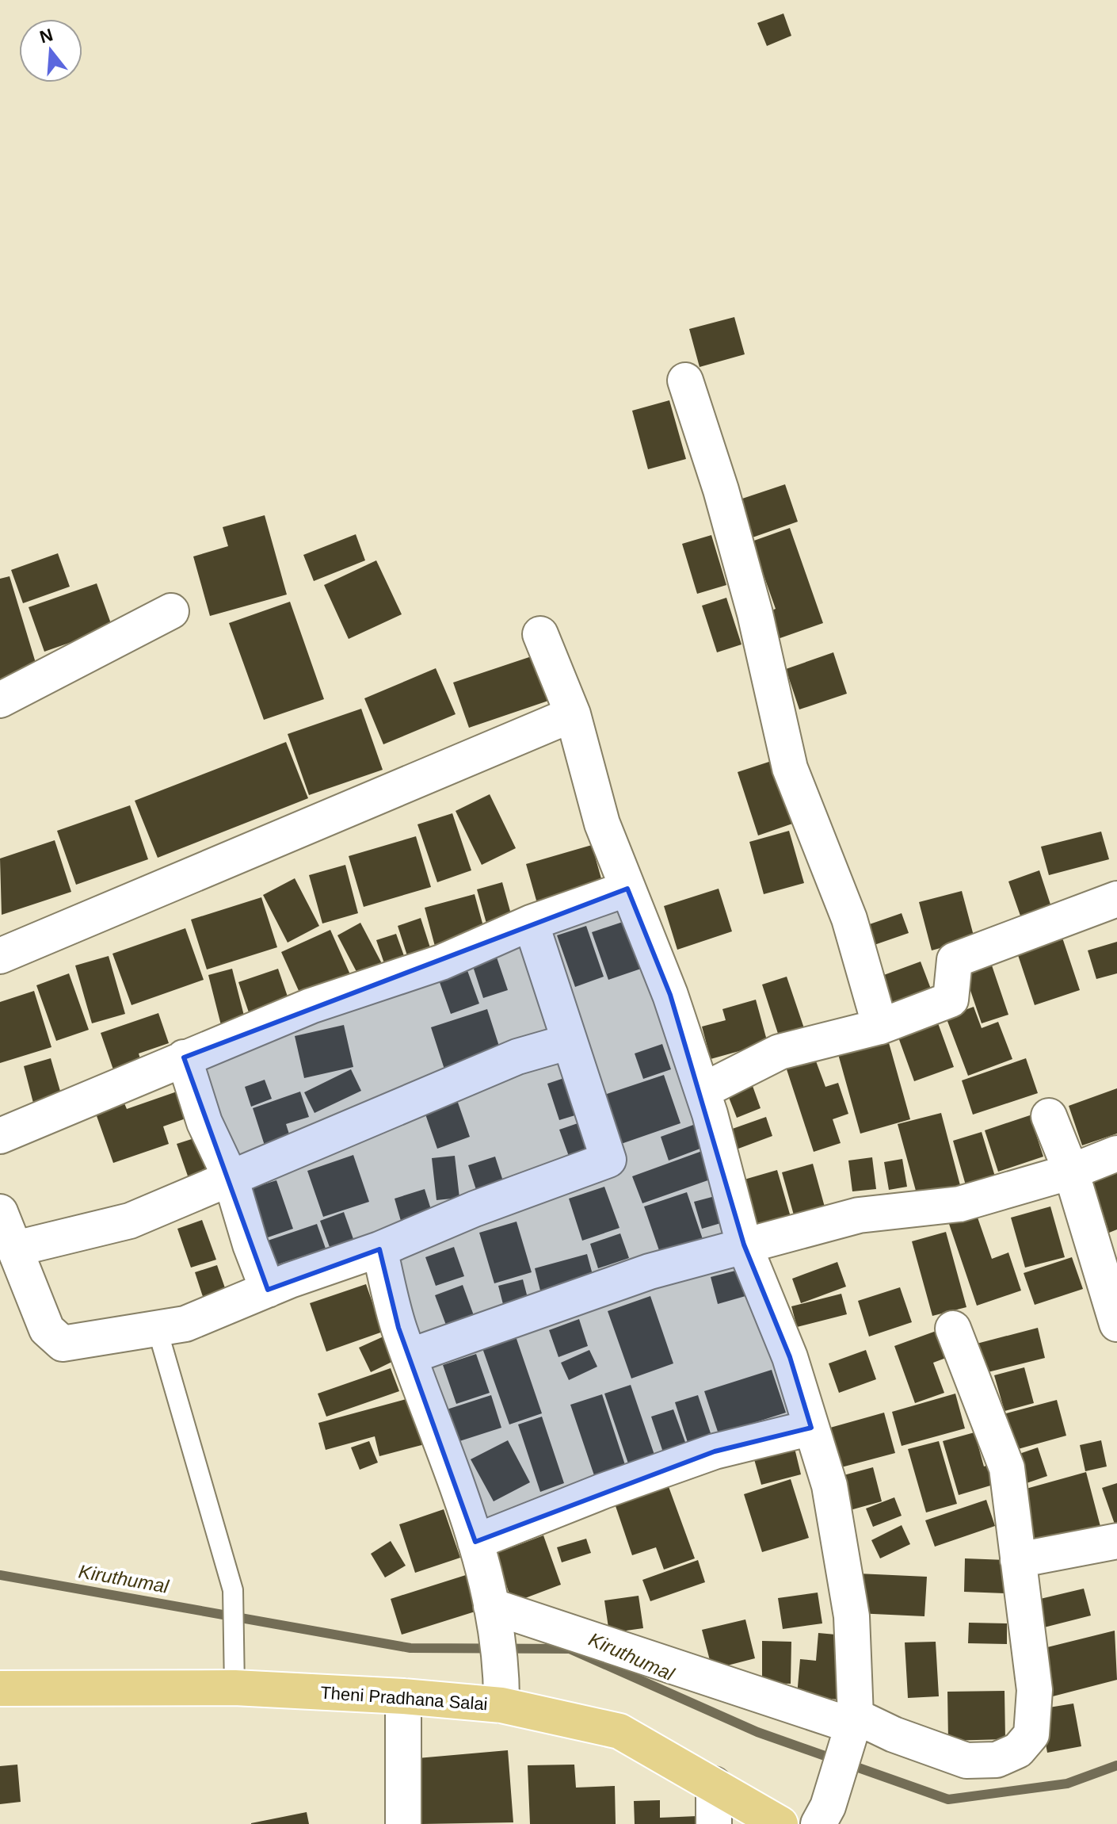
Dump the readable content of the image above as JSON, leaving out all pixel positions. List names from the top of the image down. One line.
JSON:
{"streets":{"main road":["Theni Pradhana Salai"]},"water":["Kiruthumal"],"north":"top"}
